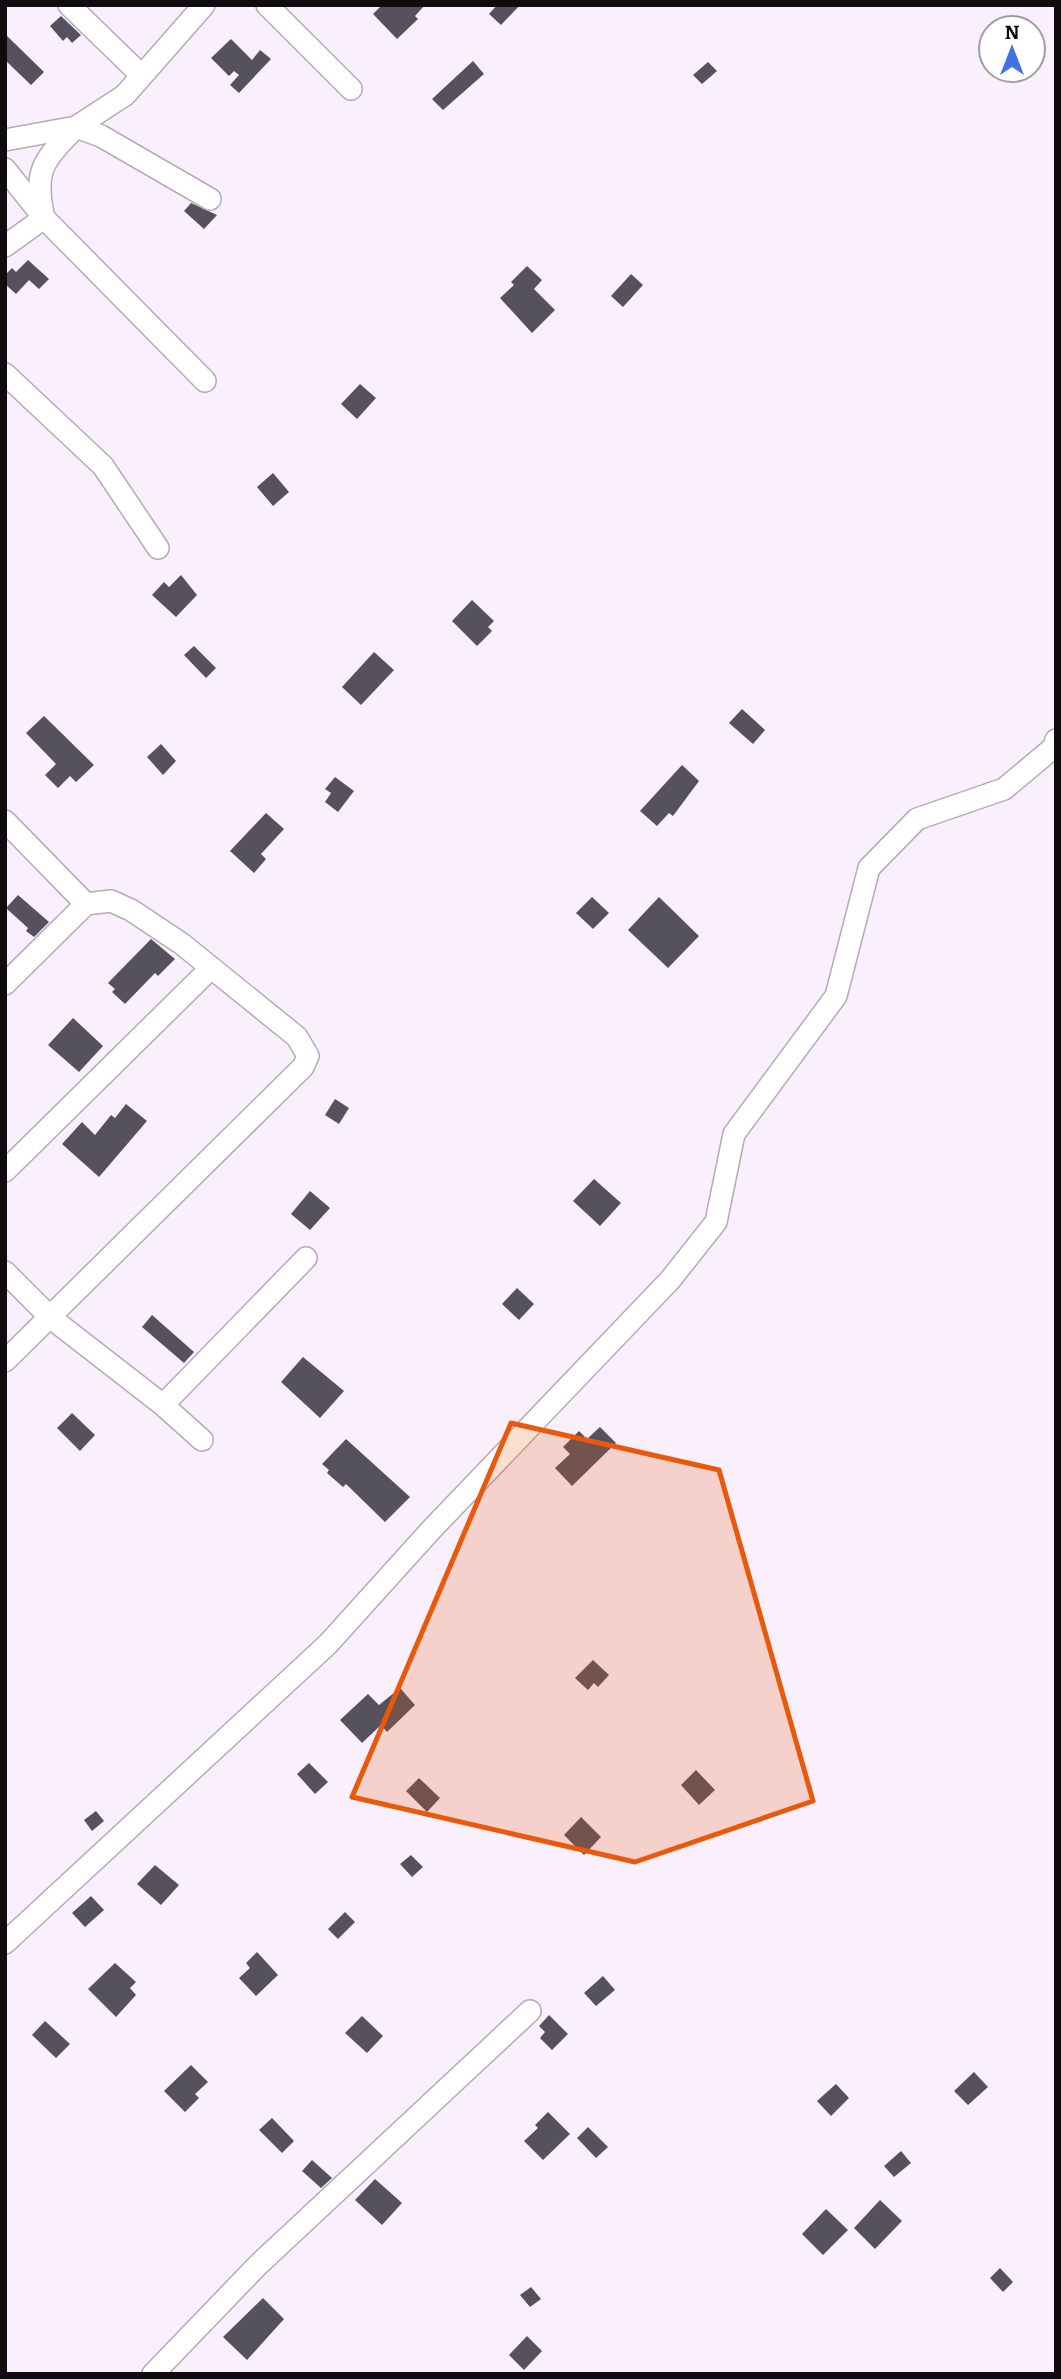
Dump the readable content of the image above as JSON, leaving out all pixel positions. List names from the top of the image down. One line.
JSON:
{"north":"top"}
